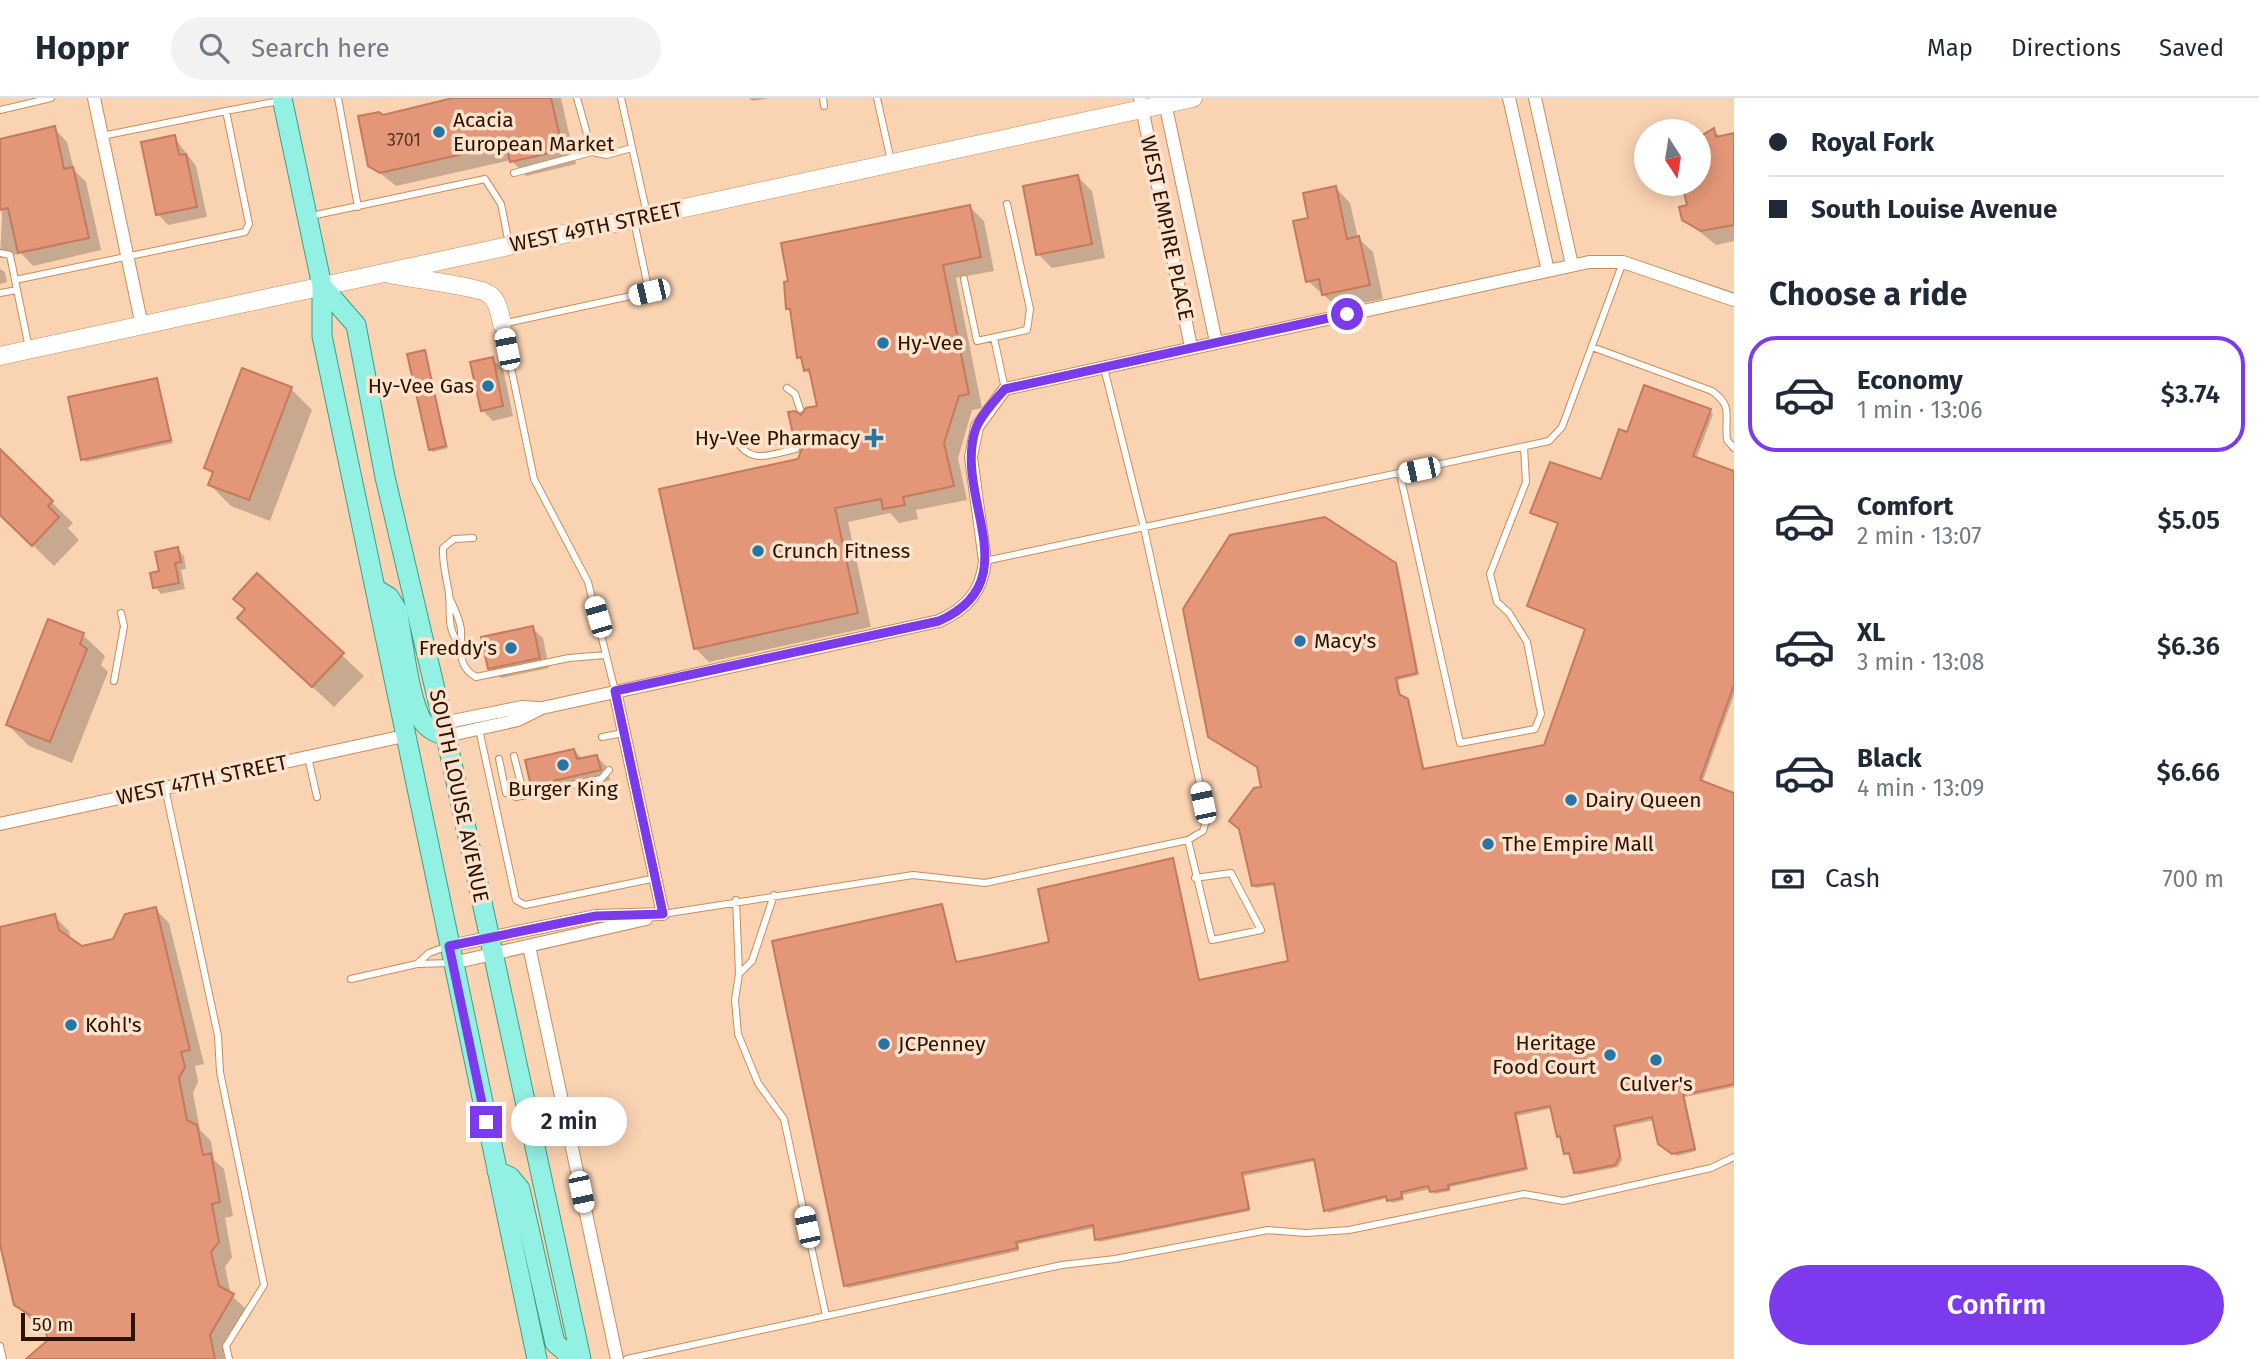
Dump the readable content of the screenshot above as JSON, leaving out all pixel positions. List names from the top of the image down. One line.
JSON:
{"streets":{"main road":["WEST 49TH STREET","SOUTH LOUISE AVENUE"],"street":["WEST EMPIRE PLACE","WEST 47TH STREET"]},"crossings":[["WEST 49TH STREET","WEST EMPIRE PLACE"],["WEST 49TH STREET","SOUTH LOUISE AVENUE"],["WEST 47TH STREET","SOUTH LOUISE AVENUE"]],"places":{"other":["Acacia European Market","Hy-Vee","Hy-Vee Gas","Crunch Fitness","Macy's","Freddy's","Burger King","Dairy Queen","The Empire Mall","Kohl's","JCPenney","Heritage Food Court","Culver's"],"health":["Hy-Vee Pharmacy"]},"house_numbers":["3701"],"scale_bar":"50 m","north":"bottom","page":{"header":"Hoppr","search":"Search here","nav":["Map","Directions","Saved"],"banner":["Royal Fork","South Louise Avenue"],"heading":"Choose a ride","list":[{"name":"Economy","note":"1 min · 13:06","value":"$3.74"},{"name":"Comfort","note":"2 min · 13:07","value":"$5.05"},{"name":"XL","note":"3 min · 13:08","value":"$6.36"},{"name":"Black","note":"4 min · 13:09","value":"$6.66"}],"pay":["Cash","700 m"],"bubble":"2 min","buttons":"Confirm","scale":"50 m"}}
